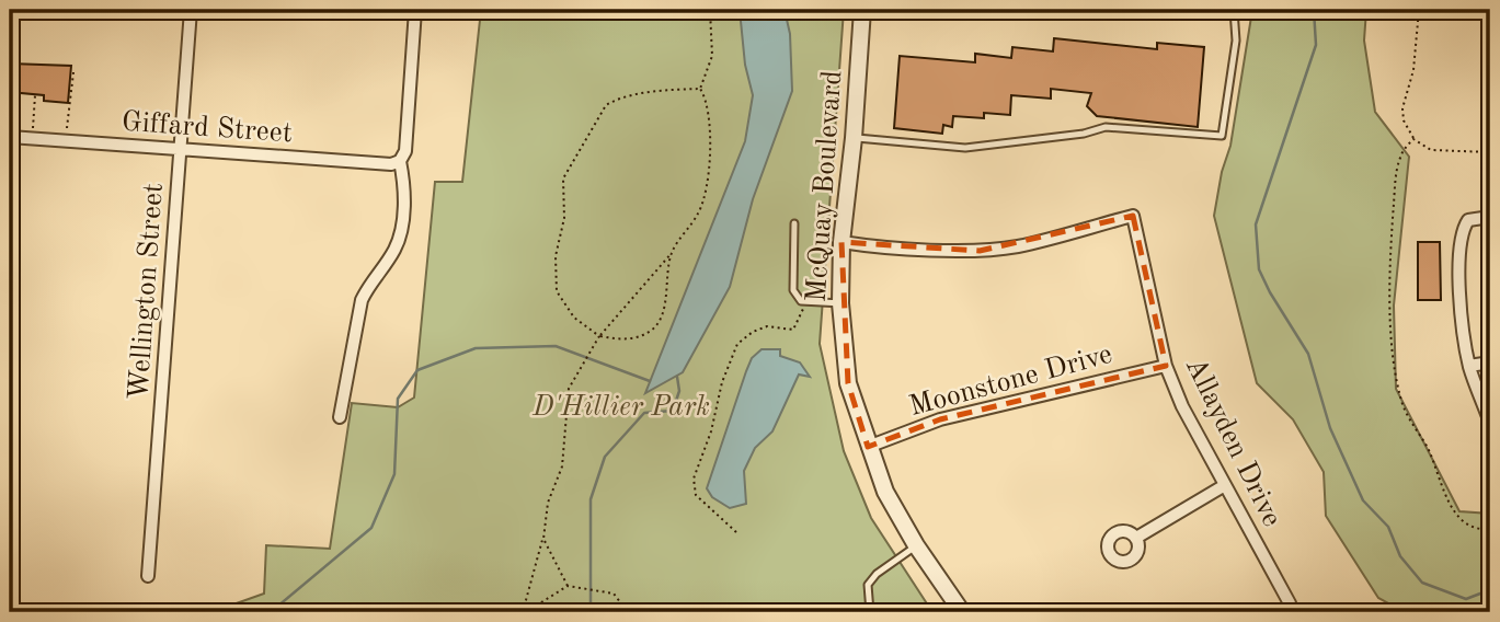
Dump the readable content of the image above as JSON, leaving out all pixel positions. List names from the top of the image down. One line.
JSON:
{"streets":{"street":["Giffard Street","McQuay Boulevard","Wellington Street","Moonstone Drive","Allayden Drive"]},"crossings":[["Giffard Street","Wellington Street"],["McQuay Boulevard","Moonstone Drive"],["McQuay Boulevard","Allayden Drive"],["Moonstone Drive","Allayden Drive"]],"parks":["D'Hillier Park"]}
